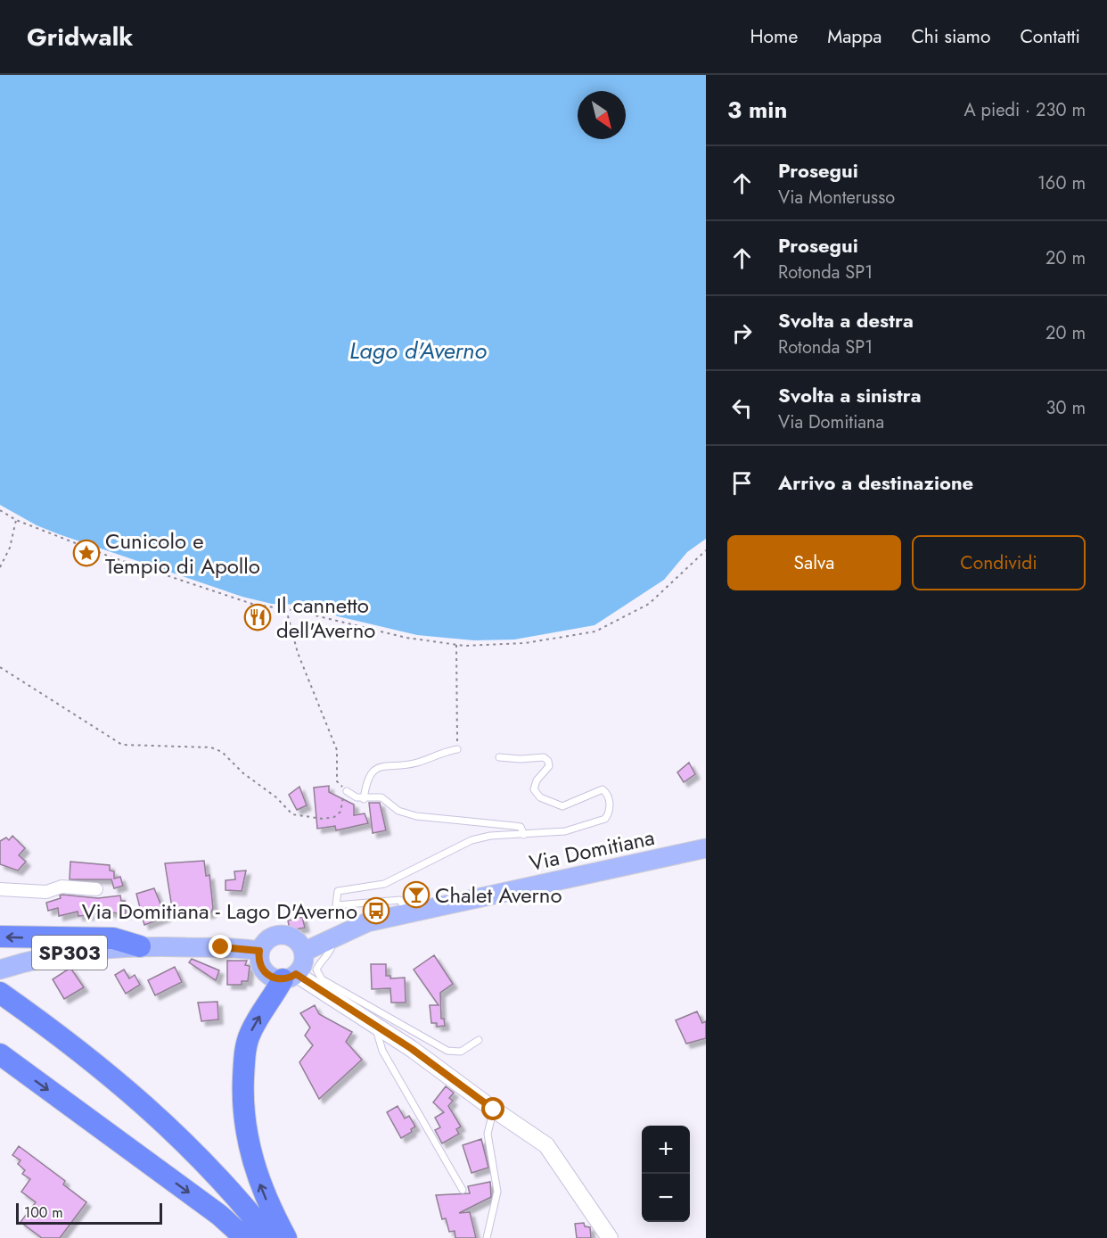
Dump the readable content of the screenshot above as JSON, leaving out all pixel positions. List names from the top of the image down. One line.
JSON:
{"streets":{"main road":["Via Domitiana","SP303"]},"crossings":[["Via Domitiana","SP303"]],"water":["Lago d'Averno"],"places":{"place":["Cunicolo e Tempio di Apollo"],"restaurant":["Il cannetto dell'Averno"],"bar":["Chalet Averno"],"bus stop":["Via Domitiana - Lago D'Averno"]},"scale_bar":"100 m","north":"bottom right","page":{"header":"Gridwalk","nav":["Home","Mappa","Chi siamo","Contatti"],"heading":["3 min","A piedi · 230 m"],"list":[["Prosegui","Via Monterusso","160 m"],["Prosegui","Rotonda SP1","20 m"],["Svolta a destra","Rotonda SP1","20 m"],["Svolta a sinistra","Via Domitiana","30 m"],"Arrivo a destinazione"],"buttons":["Salva","Condividi"],"map_buttons":["+","−"],"scale":"100 m"}}
